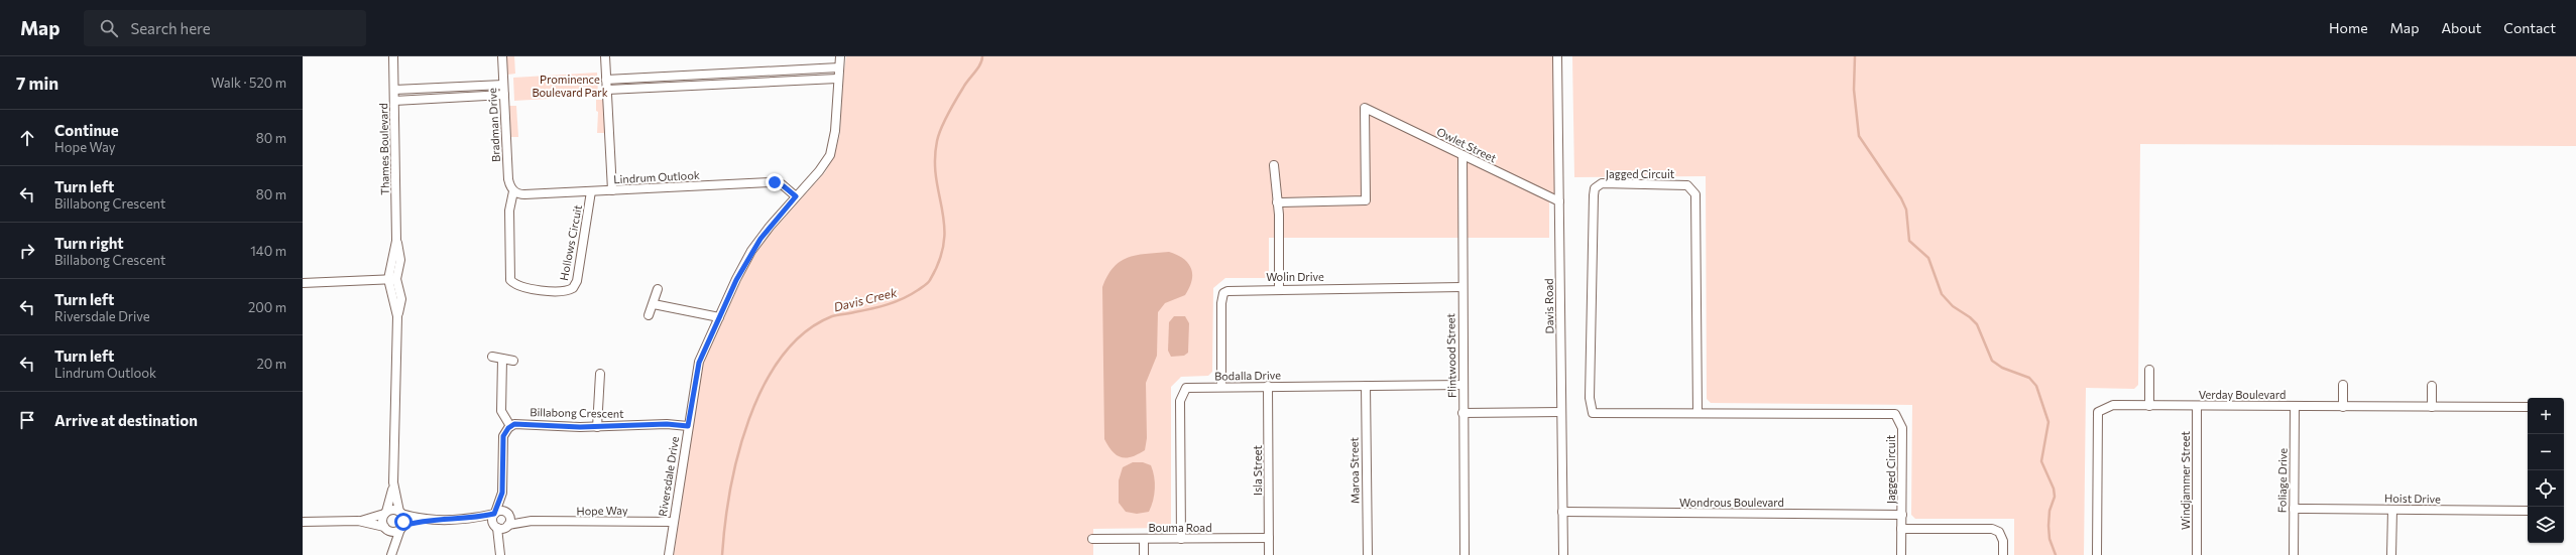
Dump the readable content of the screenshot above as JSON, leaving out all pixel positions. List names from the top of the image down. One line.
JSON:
{"streets":{"street":["Bradman Drive","Owlet Street","Thames Boulevard","Jagged Circuit","Lindrum Outlook","Hollows Circuit","Wolin Drive","Davis Road","Flintwood Street","Bodalla Drive","Verday Boulevard","Billabong Crescent","Isla Street","Maroa Street","Riversdale Drive","Windjammer Street","Foliage Drive","Hoist Drive","Wondrous Boulevard","Hope Way","Bouma Road"]},"crossings":[["Bradman Drive","Lindrum Outlook"],["Bradman Drive","Hollows Circuit"],["Owlet Street","Davis Road"],["Owlet Street","Flintwood Street"],["Jagged Circuit","Wondrous Boulevard"],["Lindrum Outlook","Hollows Circuit"],["Lindrum Outlook","Riversdale Drive"],["Wolin Drive","Flintwood Street"],["Wolin Drive","Bodalla Drive"],["Davis Road","Wondrous Boulevard"],["Flintwood Street","Bodalla Drive"],["Bodalla Drive","Isla Street"],["Bodalla Drive","Maroa Street"],["Bodalla Drive","Bouma Road"],["Verday Boulevard","Windjammer Street"],["Verday Boulevard","Foliage Drive"],["Billabong Crescent","Riversdale Drive"],["Isla Street","Bouma Road"],["Riversdale Drive","Hope Way"],["Foliage Drive","Hoist Drive"]],"water":["Davis Creek"],"parks":["Prominence Boulevard Park"],"page":{"header":"Map","search":"Search here","nav":["Home","Map","About","Contact"],"heading":["7 min","Walk · 520 m"],"list":[["Continue","Hope Way","80 m"],["Turn left","Billabong Crescent","80 m"],["Turn right","Billabong Crescent","140 m"],["Turn left","Riversdale Drive","200 m"],["Turn left","Lindrum Outlook","20 m"],"Arrive at destination"],"map_buttons":["+","−"]}}
